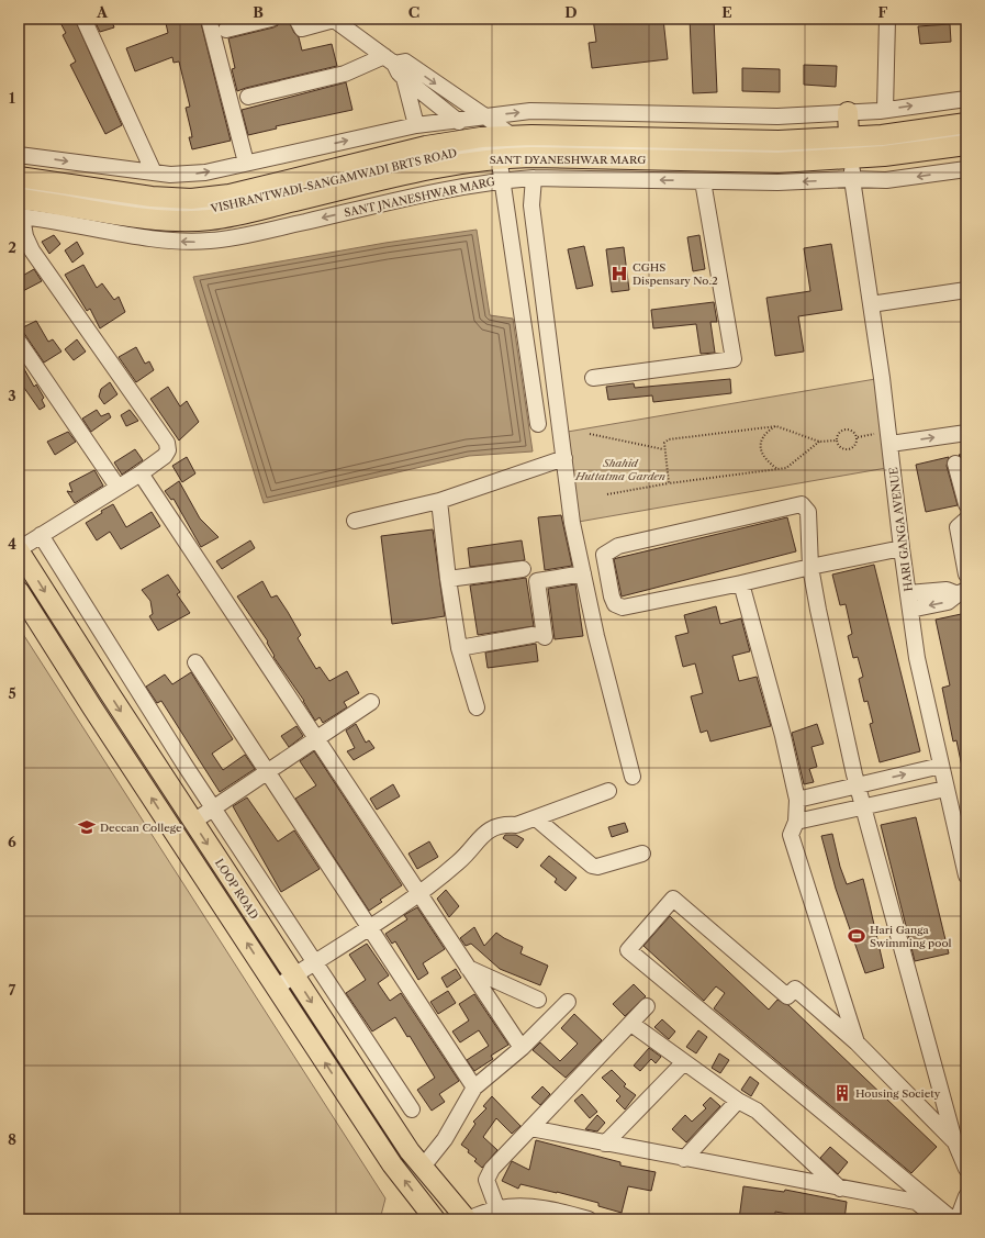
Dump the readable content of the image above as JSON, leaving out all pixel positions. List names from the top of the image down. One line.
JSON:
{"streets":{"main road":["SANT DYANESHWAR MARG","LOOP ROAD"],"street":["VISHRANTWADI-SANGAMWADI BRTS ROAD","SANT JNANESHWAR MARG","HARI GANGA AVENUE"]},"crossings":[["SANT DYANESHWAR MARG","VISHRANTWADI-SANGAMWADI BRTS ROAD"],["SANT DYANESHWAR MARG","SANT JNANESHWAR MARG"],["SANT DYANESHWAR MARG","HARI GANGA AVENUE"],["SANT JNANESHWAR MARG","HARI GANGA AVENUE"]],"parks":["Shahid Huttatma Garden"],"places":{"hospital":["CGHS Dispensary No.2"],"school or university":["Deccan College"],"sports":["Hari Ganga Swimming pool"],"building":["Housing Society"]},"grid":{"columns":["A","B","C","D","E","F"],"rows":["1","2","3","4","5","6","7","8"]}}
